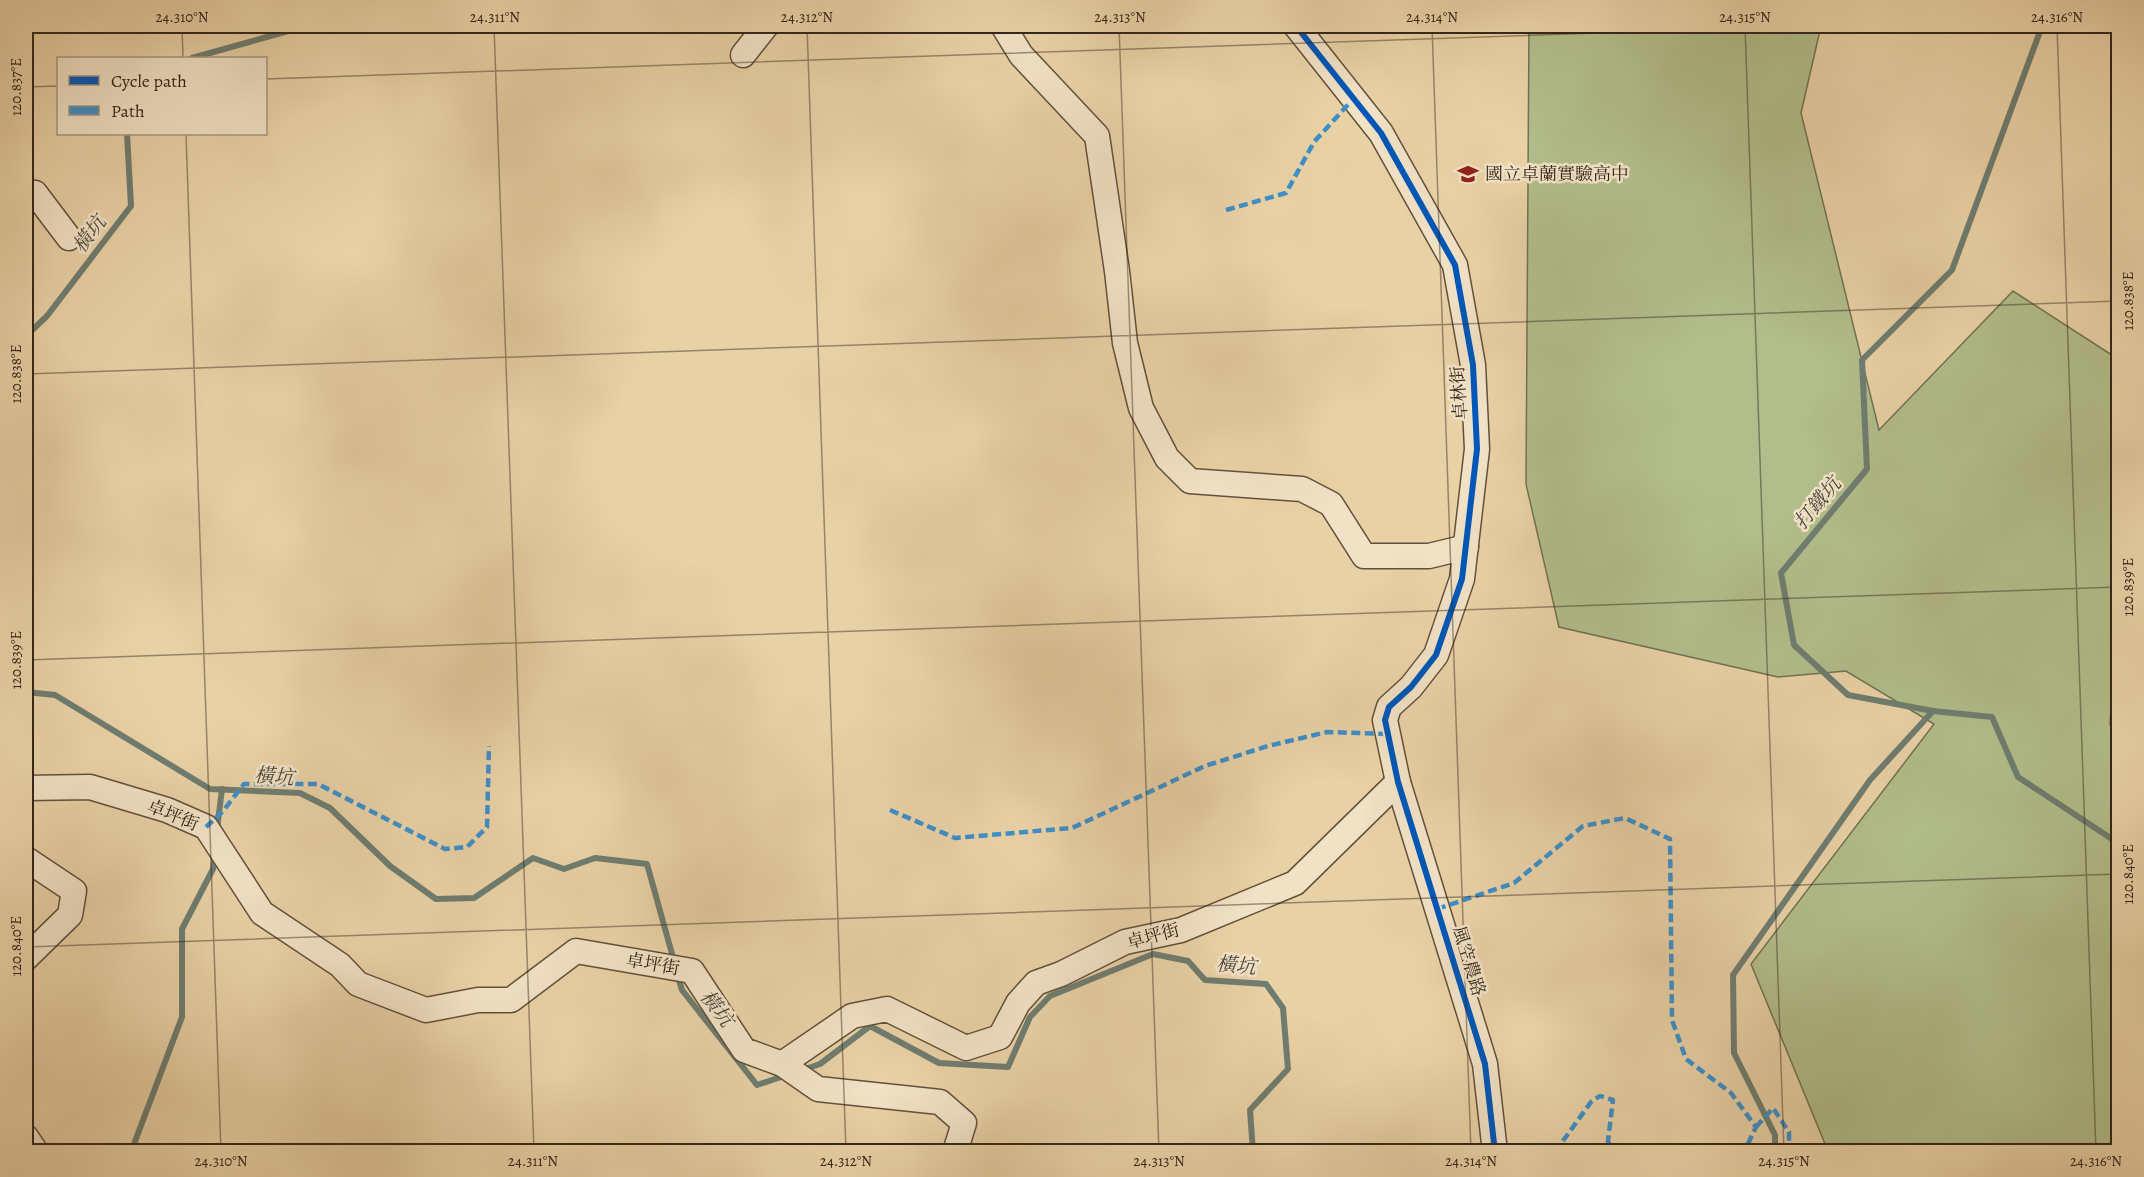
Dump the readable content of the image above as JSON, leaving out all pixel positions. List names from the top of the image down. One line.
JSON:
{"streets":{"street":["卓林街","卓坪街","風空農路"]},"crossings":[["卓林街","卓坪街"],["卓林街","風空農路"],["卓坪街","風空農路"]],"water":["橫坑","打鐵坑"],"places":{"school or university":["國立卓蘭實驗高中"]},"legend":["Cycle path","Path"],"coordinates":["24.310°N","24.311°N","24.312°N","24.313°N","24.314°N","24.315°N","24.316°N","120.837°E","120.838°E","120.839°E","120.840°E"]}
